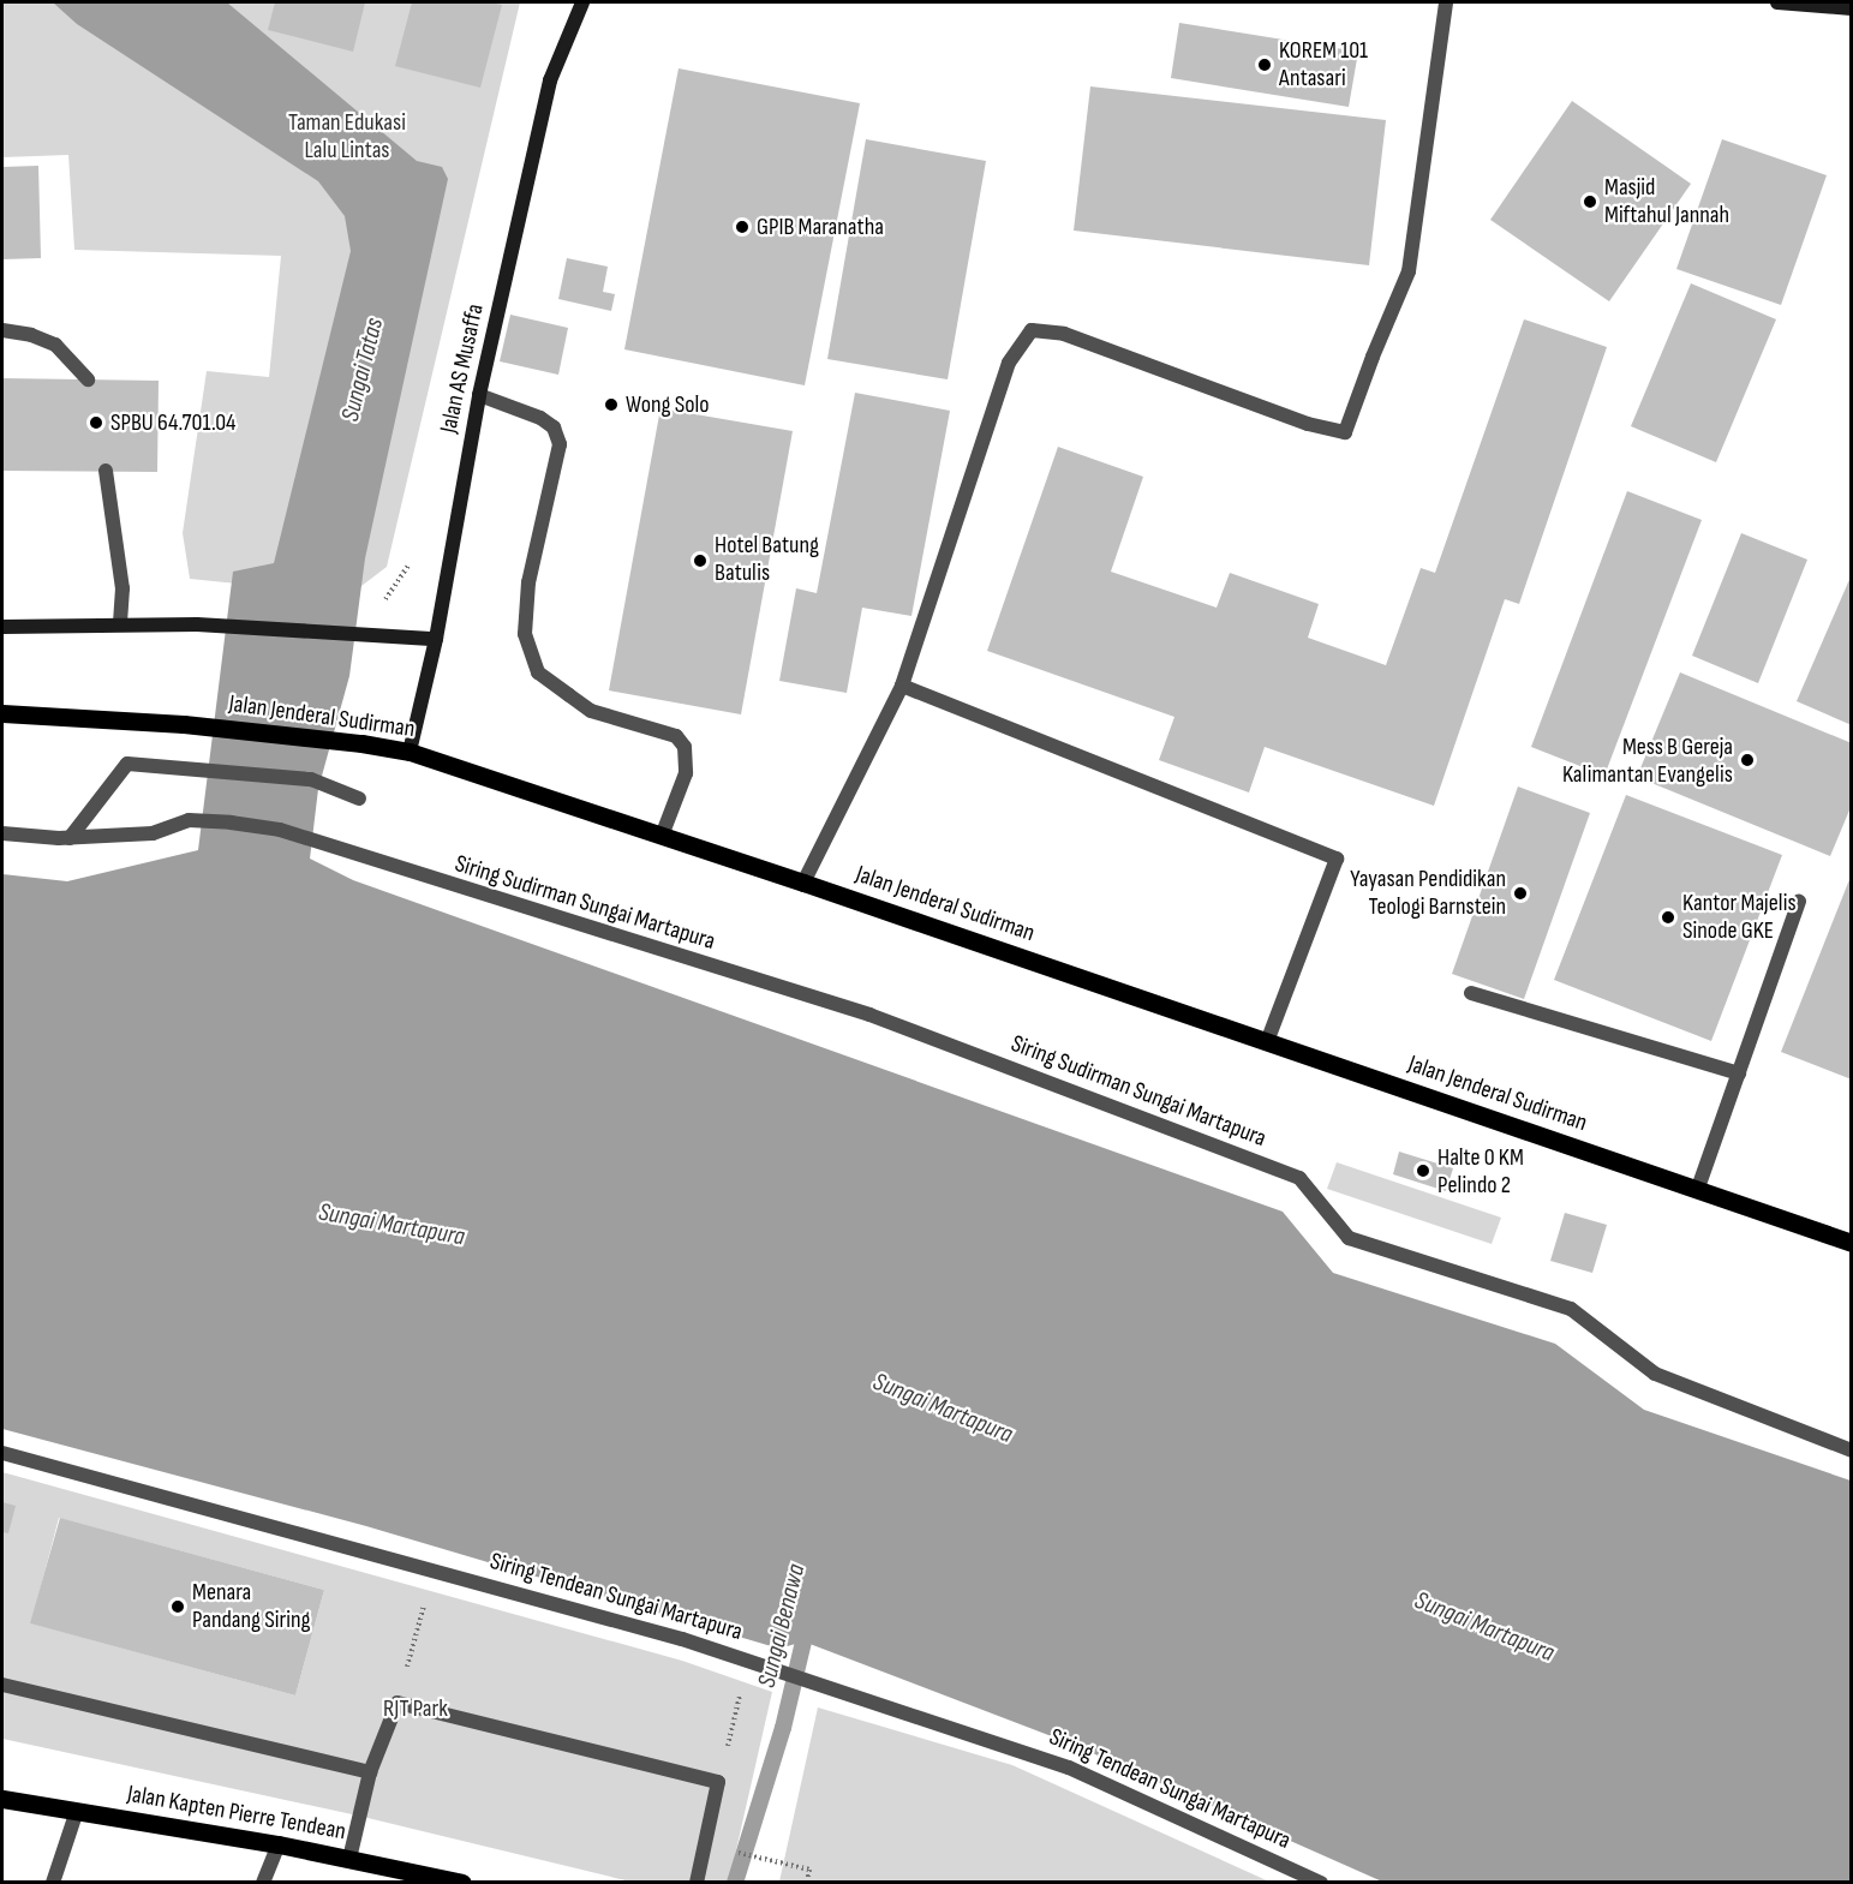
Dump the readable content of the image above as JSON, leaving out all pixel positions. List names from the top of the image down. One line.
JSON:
{"streets":{"main road":["Jalan AS Musaffa","Jalan Jenderal Sudirman","Jalan Kapten Pierre Tendean"],"street":["Siring Sudirman Sungai Martapura","Siring Tendean Sungai Martapura"]},"crossings":[["Jalan AS Musaffa","Jalan Jenderal Sudirman"]],"water":["Sungai Tatas","Sungai Martapura","Sungai Benawa"],"parks":["Taman Edukasi Lalu Lintas","RJT Park"],"places":["KOREM 101 Antasari","Masjid Miftahul Jannah","GPIB Maranatha","Wong Solo","SPBU 64.701.04","Hotel Batung Batulis","Mess B Gereja Kalimantan Evangelis","Yayasan Pendidikan Teologi Barnstein","Kantor Majelis Sinode GKE","Halte 0 KM Pelindo 2","Menara Pandang Siring"]}
